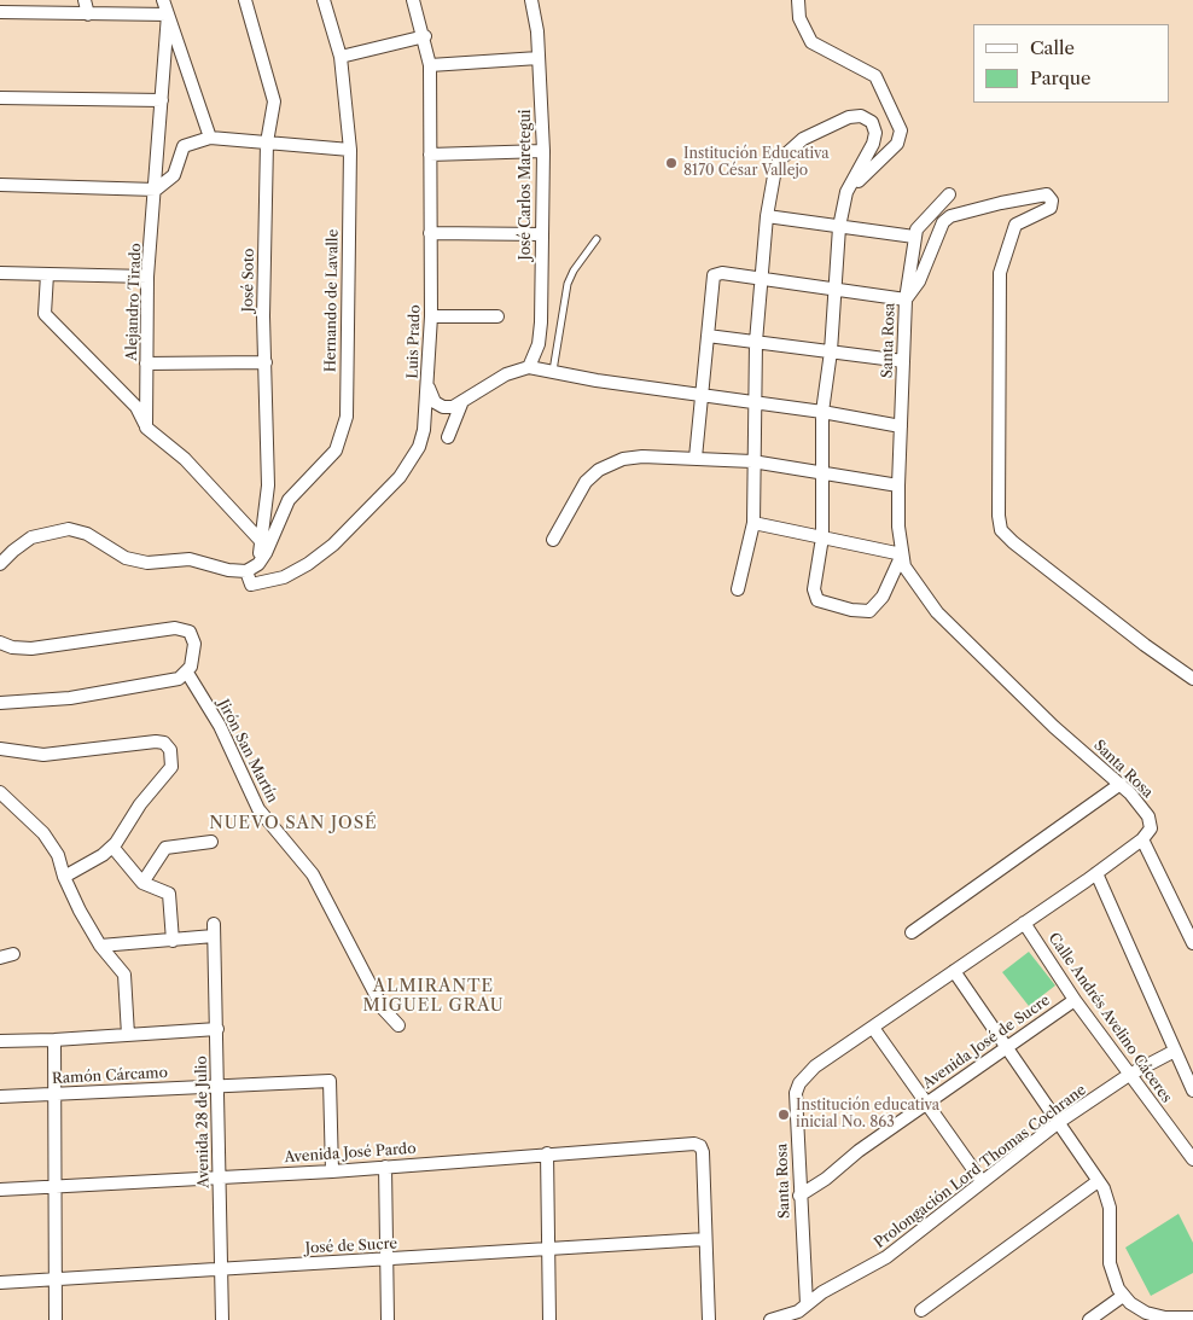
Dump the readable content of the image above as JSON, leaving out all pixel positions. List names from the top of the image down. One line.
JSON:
{"streets":{"street":["José Carlos Maretegui","José Soto","Hernando de Lavalle","Alejandro Tirado","Santa Rosa","Luis Prado","Jirón San Martín","Calle Andrés Avelino Cáceres","Avenida José de Sucre","Ramón Cárcamo","Avenida 28 de Julio","Avenida José Pardo","Prolongación Lord Thomas Cochrane","José de Sucre"]},"crossings":[["José Soto","Hernando de Lavalle"],["Santa Rosa","Calle Andrés Avelino Cáceres"],["Santa Rosa","Avenida José de Sucre"],["Santa Rosa","Prolongación Lord Thomas Cochrane"],["Calle Andrés Avelino Cáceres","Avenida José de Sucre"],["Calle Andrés Avelino Cáceres","Prolongación Lord Thomas Cochrane"],["Ramón Cárcamo","Avenida 28 de Julio"],["Ramón Cárcamo","Avenida José Pardo"],["Avenida 28 de Julio","Avenida José Pardo"],["Avenida 28 de Julio","José de Sucre"],["Avenida José Pardo","José de Sucre"]],"districts":["NUEVO SAN JOSÉ","ALMIRANTE MIGUEL GRAU"],"places":["Institución Educativa 8170 César Vallejo","Institución educativa inicial No. 863"],"legend":["Calle","Parque"]}
